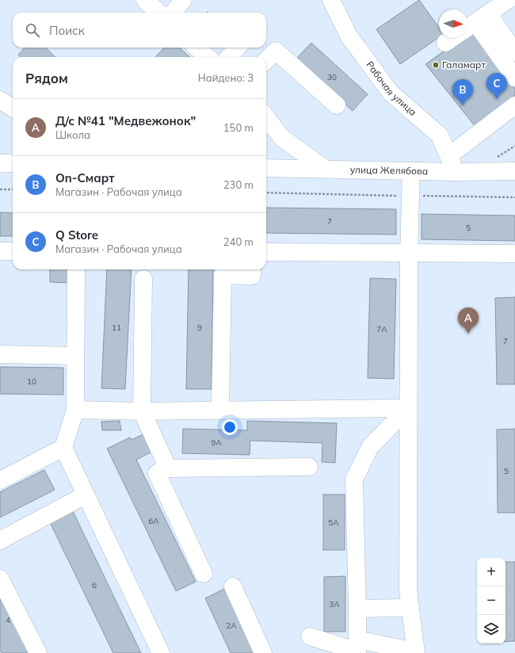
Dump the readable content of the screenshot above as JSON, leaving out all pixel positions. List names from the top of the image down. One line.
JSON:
{"streets":{"street":["Рабочая улица","улица Желябова"]},"crossings":[["Рабочая улица","улица Желябова"]],"places":["Галамарт"],"house_numbers":["30","7","5","11","9","7А","7","10","9А","5","6А","5А","6","3А","4","2А"],"north":"right","page":{"search":"Поиск","heading":["Рядом","Найдено: 3"],"pins":["C","B","A"],"list":[{"mark":"A","name":"Д/с №41 \"Медвежонок\"","note":"Школа","value":"150 m"},{"mark":"B","name":"On-Смарт","note":"Магазин · Рабочая улица","value":"230 m"},{"mark":"C","name":"Q Store","note":"Магазин · Рабочая улица","value":"240 m"}],"map_buttons":["+","−"]}}
